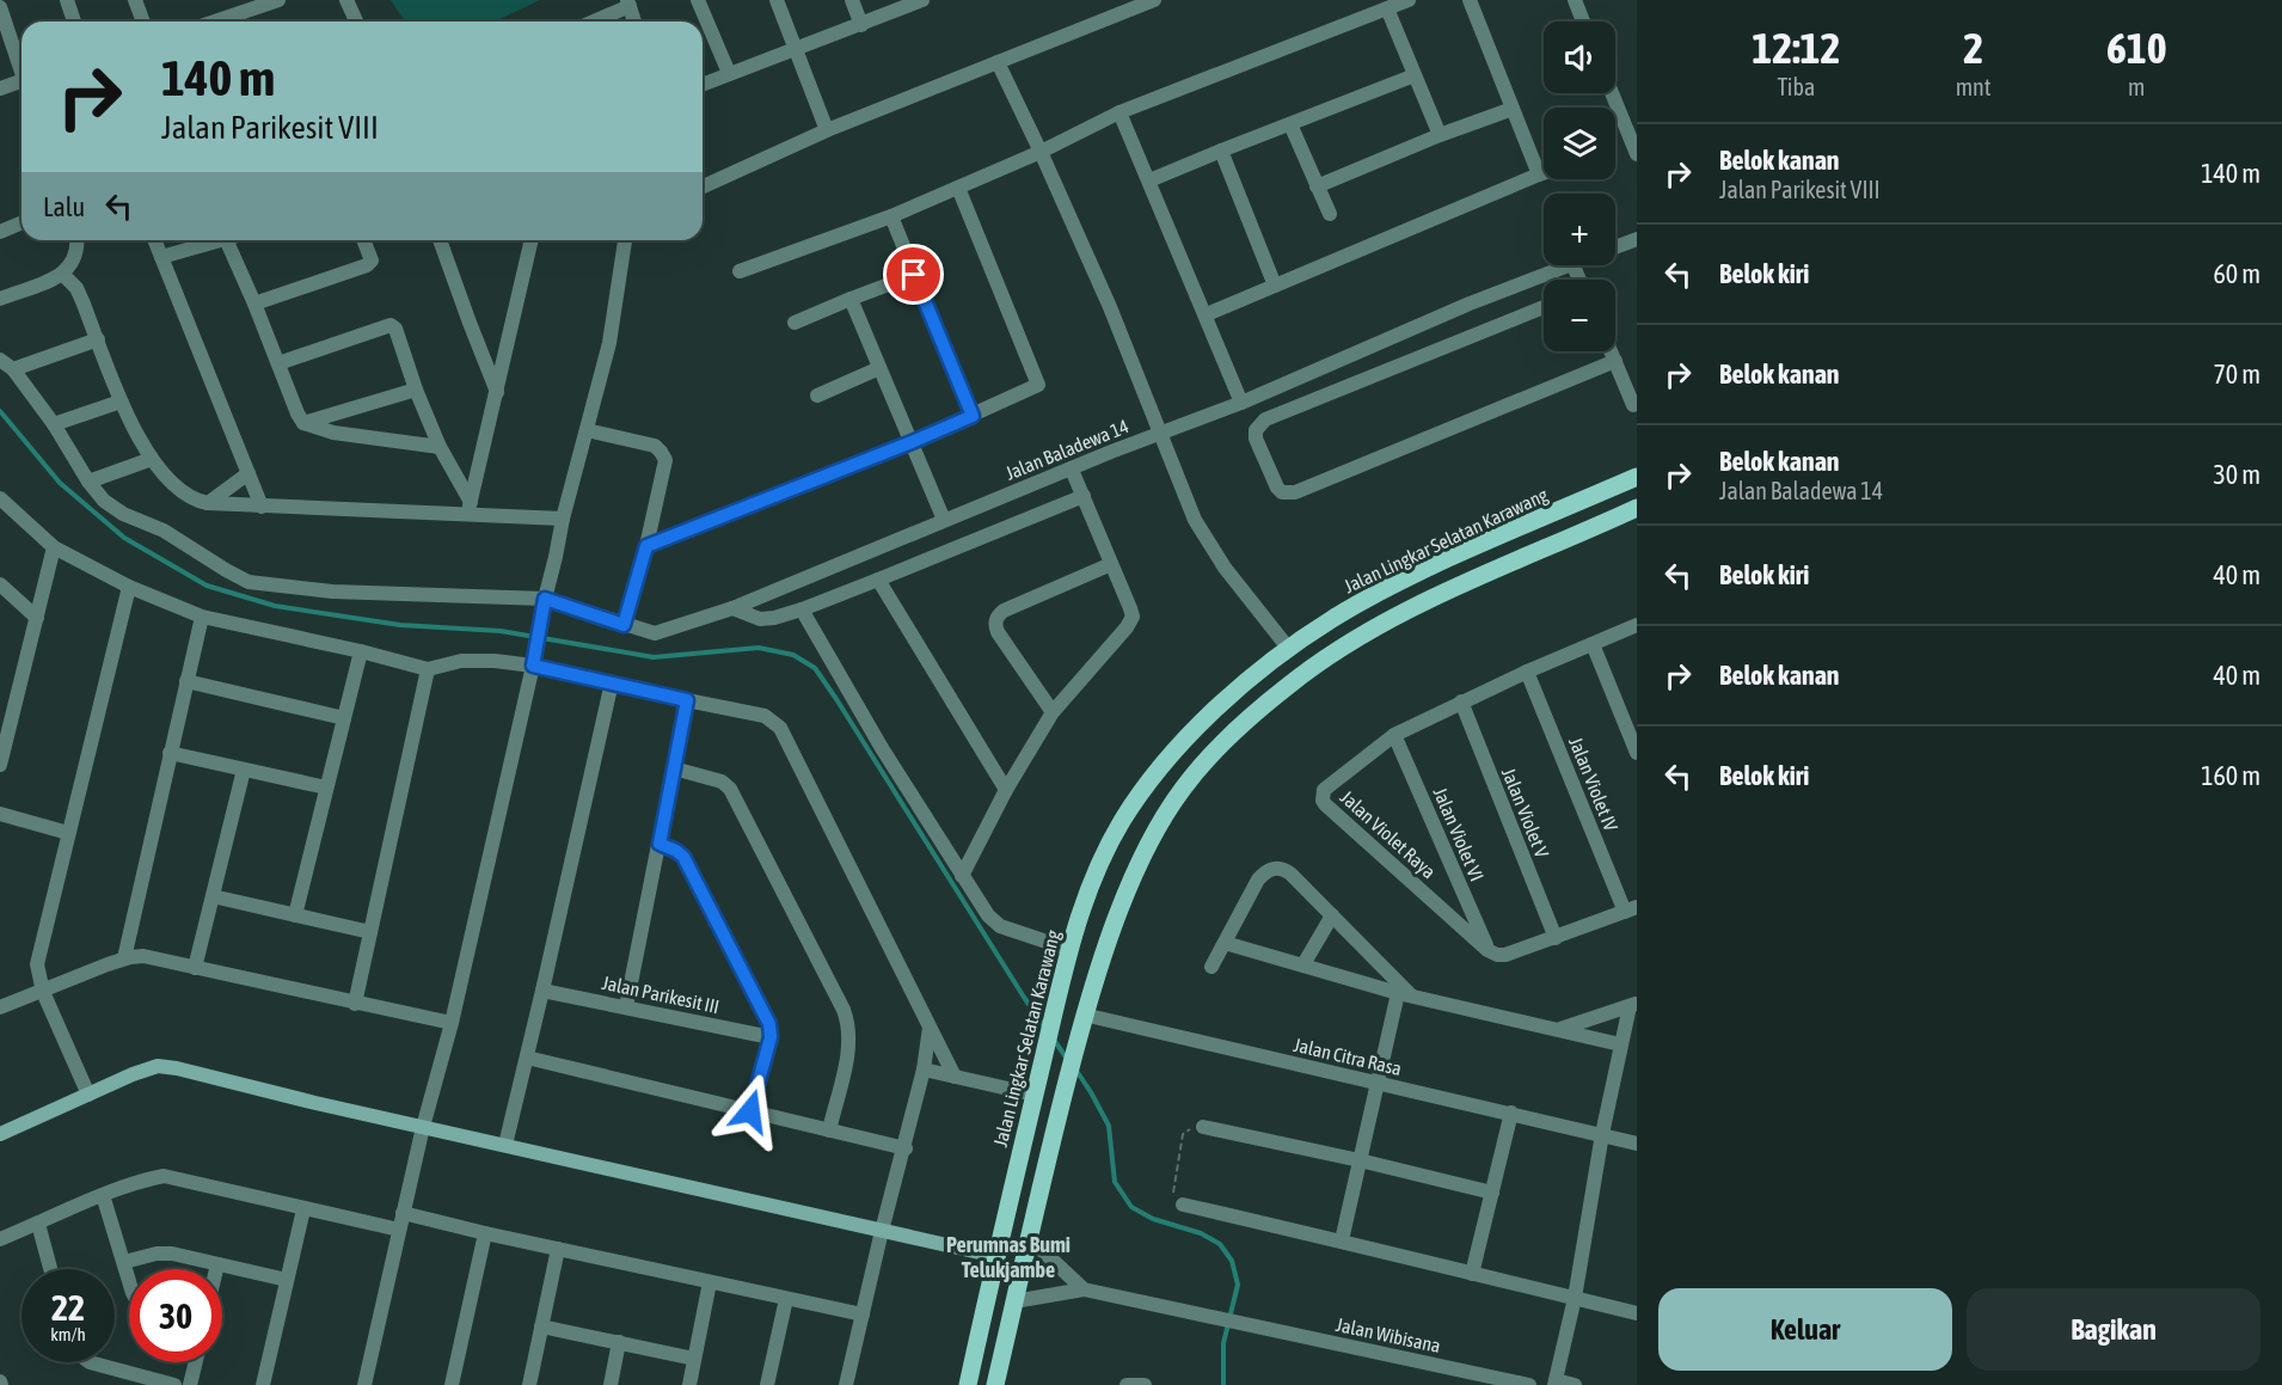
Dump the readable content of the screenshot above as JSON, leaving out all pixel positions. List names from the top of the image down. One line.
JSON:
{"streets":{"main road":["Jalan Lingkar Selatan Karawang"],"street":["Jalan Baladewa 14","Jalan Violet IV","Jalan Violet V","Jalan Violet Raya","Jalan Violet VI","Jalan Parikesit III","Jalan Citra Rasa","Jalan Wibisana"]},"crossings":[["Jalan Violet IV","Jalan Violet Raya"],["Jalan Violet V","Jalan Violet Raya"],["Jalan Violet Raya","Jalan Violet VI"]],"districts":["Perumnas Bumi Telukjambe"],"page":{"eta":["12:12","Tiba","2","mnt","610","m"],"map_buttons":["+","−"],"turn":["140 m","Jalan Parikesit VIII"],"list":[{"name":"Belok kanan","note":"Jalan Parikesit VIII","value":"140 m"},{"name":"Belok kiri","value":"60 m"},{"name":"Belok kanan","value":"70 m"},{"name":"Belok kanan","note":"Jalan Baladewa 14","value":"30 m"},{"name":"Belok kiri","value":"40 m"},{"name":"Belok kanan","value":"40 m"},{"name":"Belok kiri","value":"160 m"}],"then":"Lalu","speed":"22 km/h","limit":"30","buttons":["Keluar","Bagikan"]}}
